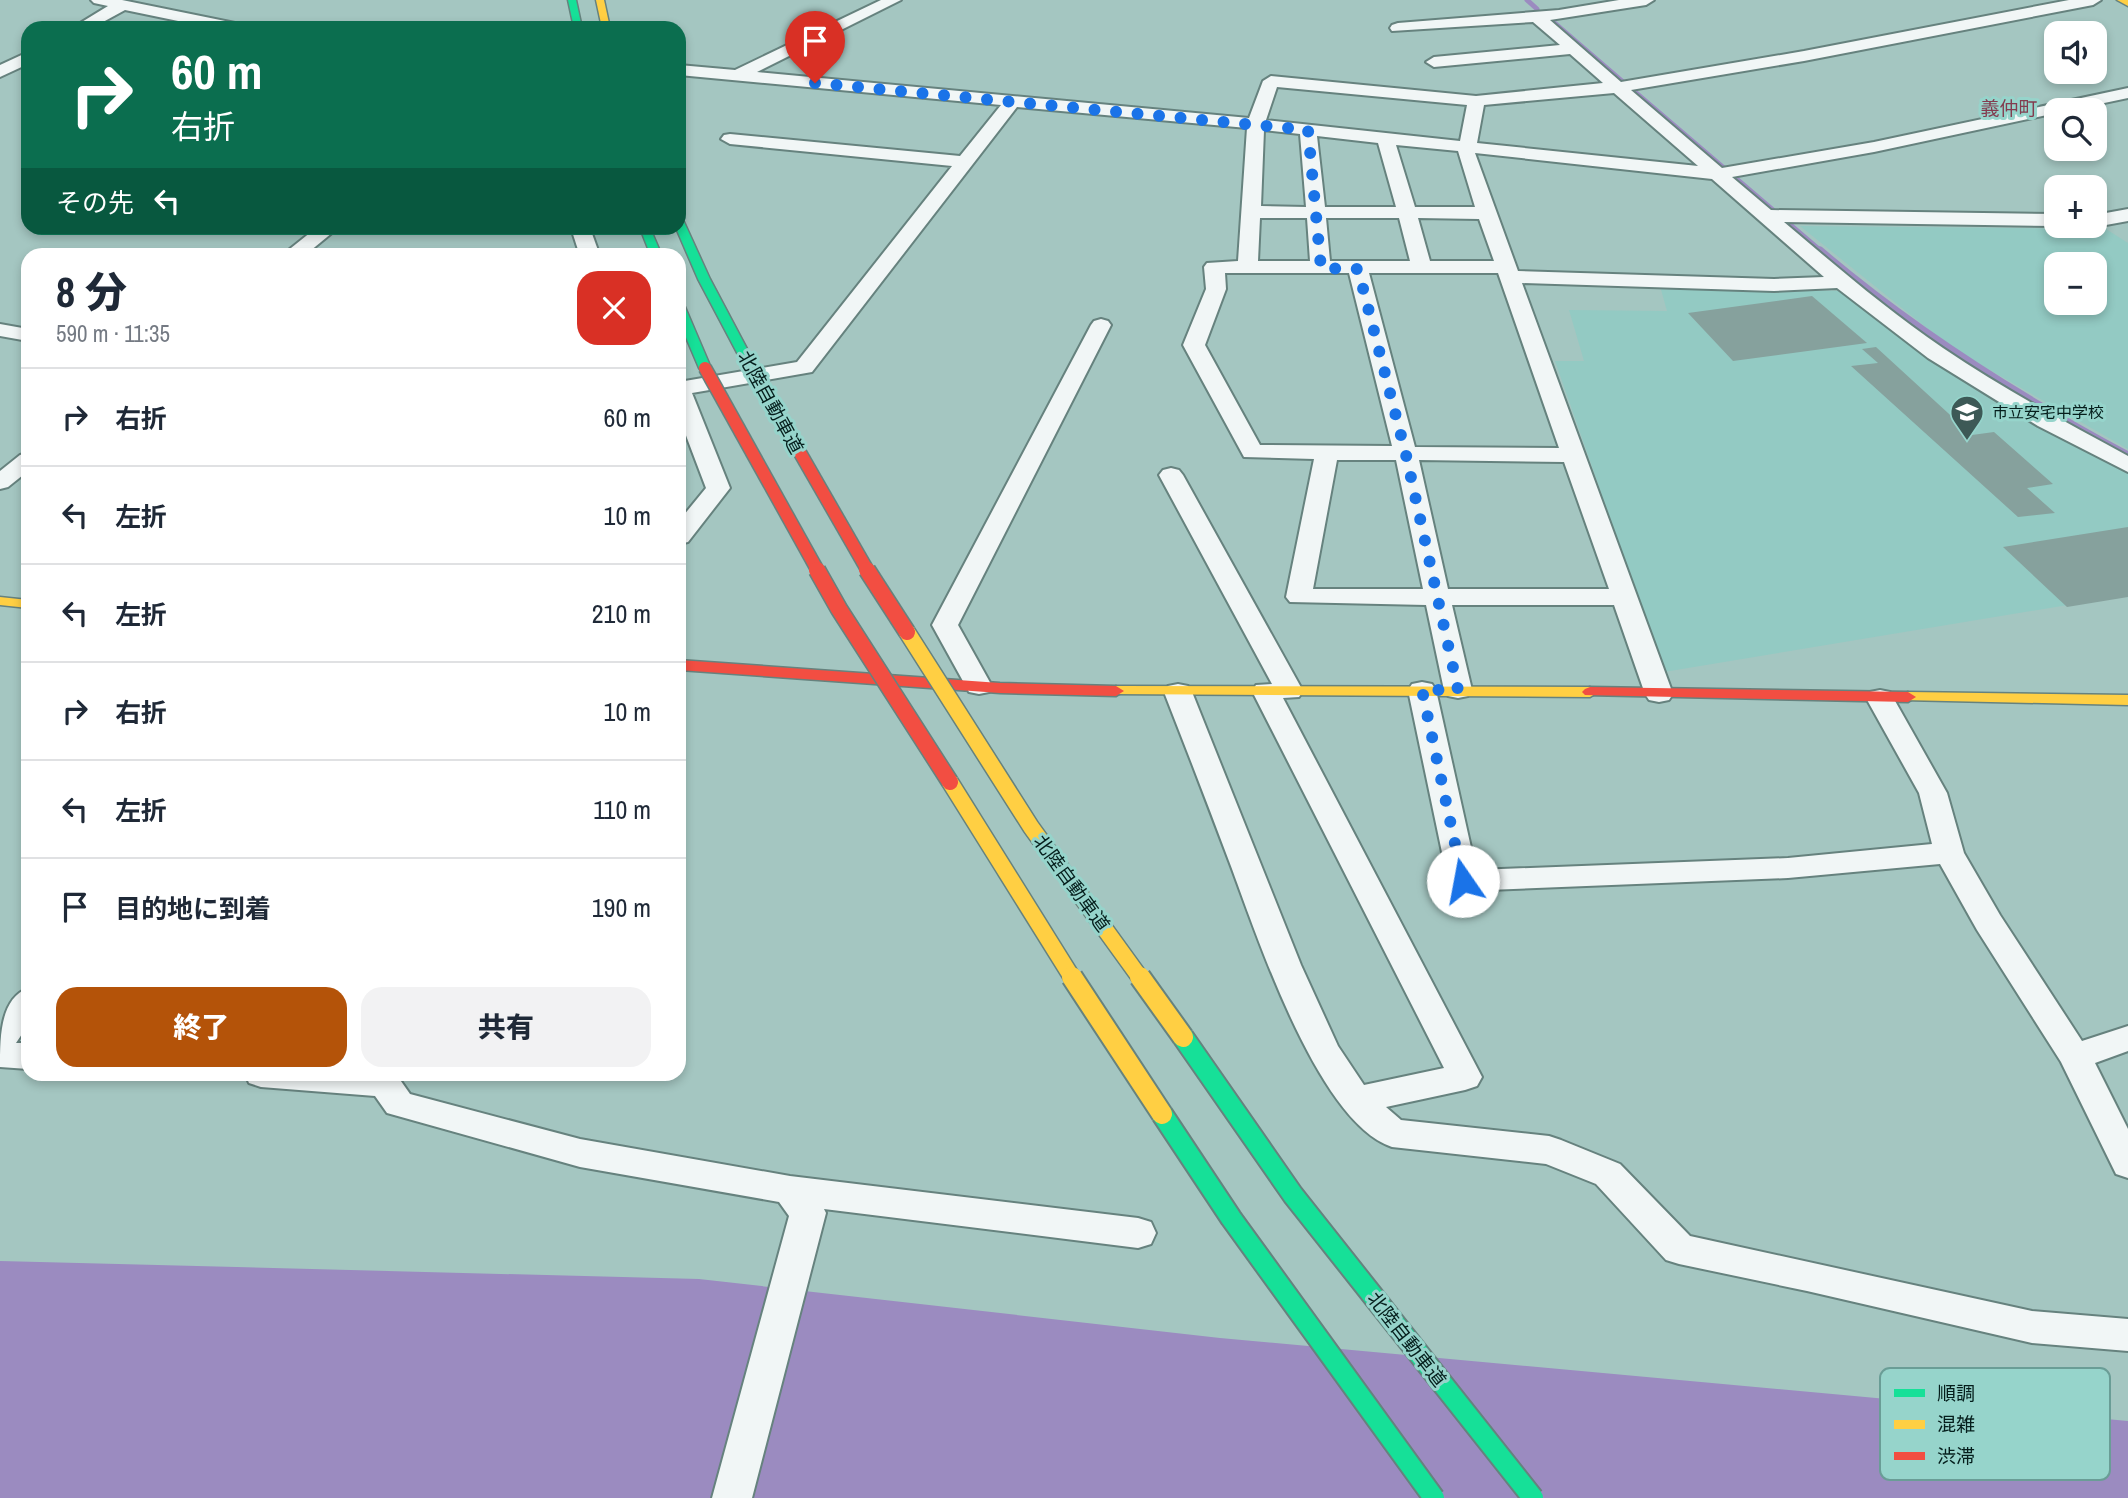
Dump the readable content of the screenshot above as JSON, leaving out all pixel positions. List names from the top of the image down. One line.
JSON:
{"streets":{"main road":["北陸自動車道"]},"districts":["義仲町"],"places":{"school or university":["市立安宅中学校"]},"legend":["順調","混雑","渋滞"],"page":{"map_buttons":["+","−"],"turn":["60 m","右折"],"then":"その先","heading":["8 分","590 m · 11:35"],"list":[{"name":"右折","value":"60 m"},{"name":"左折","value":"10 m"},{"name":"左折","value":"210 m"},{"name":"右折","value":"10 m"},{"name":"左折","value":"110 m"},{"name":"目的地に到着","value":"190 m"}],"buttons":["終了","共有"]}}
